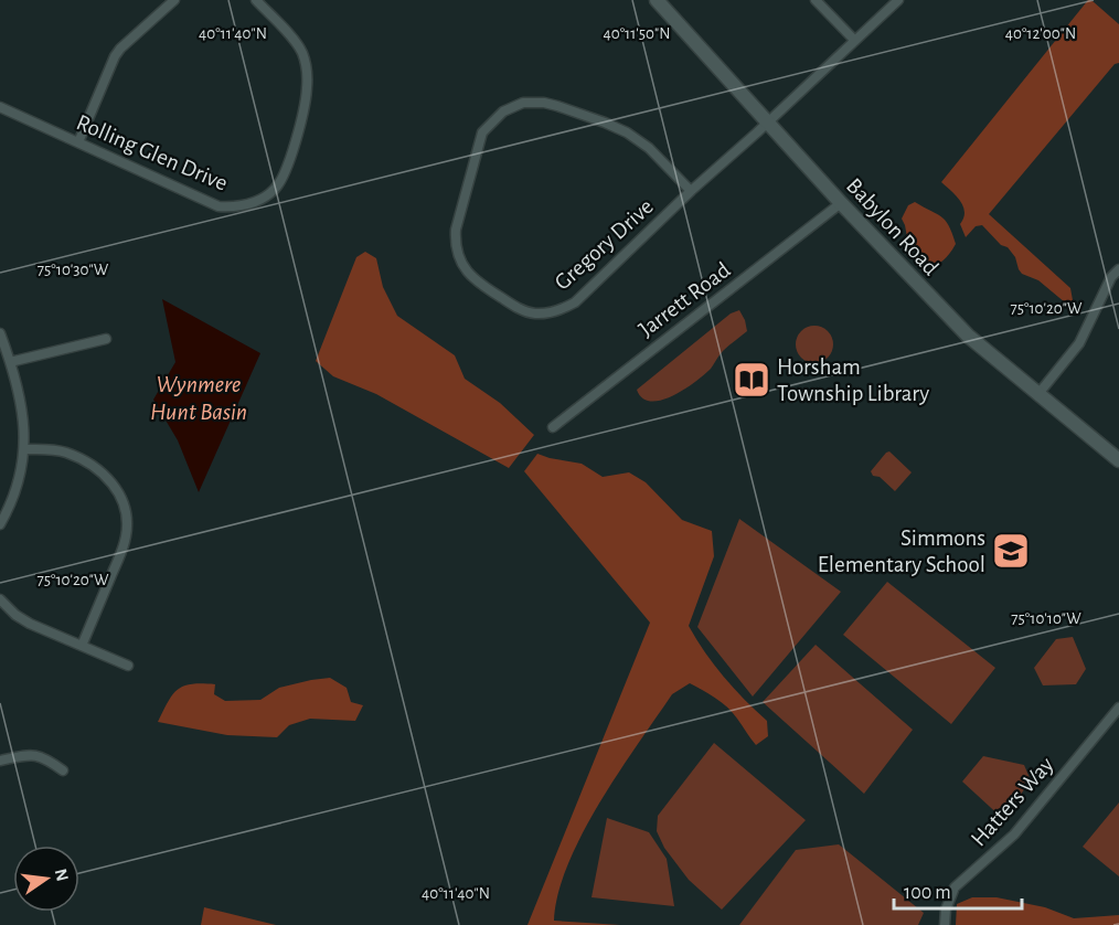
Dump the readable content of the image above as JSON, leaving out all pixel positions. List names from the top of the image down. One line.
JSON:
{"streets":{"street":["Rolling Glen Drive","Babylon Road","Gregory Drive","Jarrett Road","Hatters Way"]},"crossings":[["Babylon Road","Gregory Drive"],["Babylon Road","Jarrett Road"]],"water":["Wynmere Hunt Basin"],"places":{"library":["Horsham Township Library"],"school or university":["Simmons Elementary School"]},"scale_bar":"100 m","north":"right","coordinates":["40°12'00\"N","40°11'40\"N","40°11'50\"N","75°10'30\"W","75°10'20\"W","75°10'10\"W"]}
